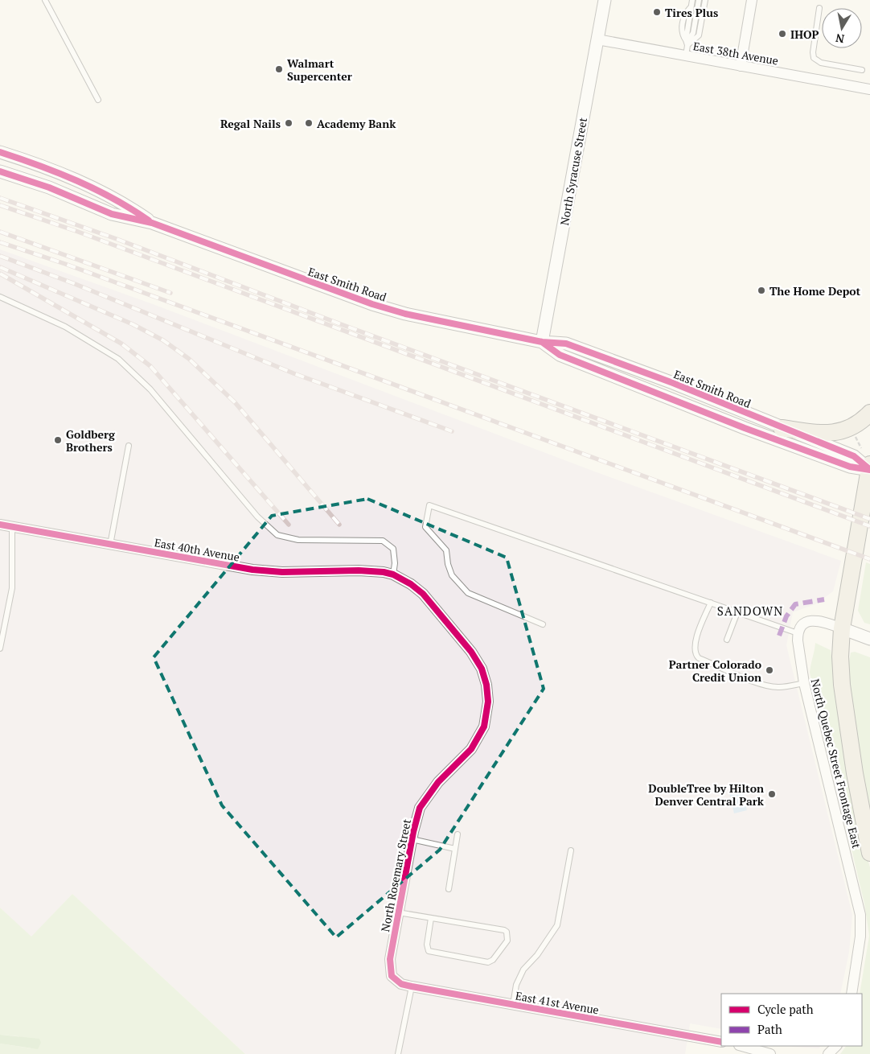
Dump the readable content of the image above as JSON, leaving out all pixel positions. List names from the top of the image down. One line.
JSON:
{"streets":{"street":["East 38th Avenue","North Syracuse Street","East Smith Road","East 40th Avenue","North Quebec Street Frontage East","North Rosemary Street","East 41st Avenue"]},"crossings":[["East 38th Avenue","North Syracuse Street"],["North Syracuse Street","East Smith Road"],["East 40th Avenue","North Rosemary Street"],["North Rosemary Street","East 41st Avenue"]],"districts":["SANDOWN"],"places":["Tires Plus","IHOP","Walmart Supercenter","Regal Nails","Academy Bank","The Home Depot","Goldberg Brothers","Partner Colorado Credit Union","DoubleTree by Hilton Denver Central Park"],"legend":["Cycle path","Path"],"north":"bottom"}
